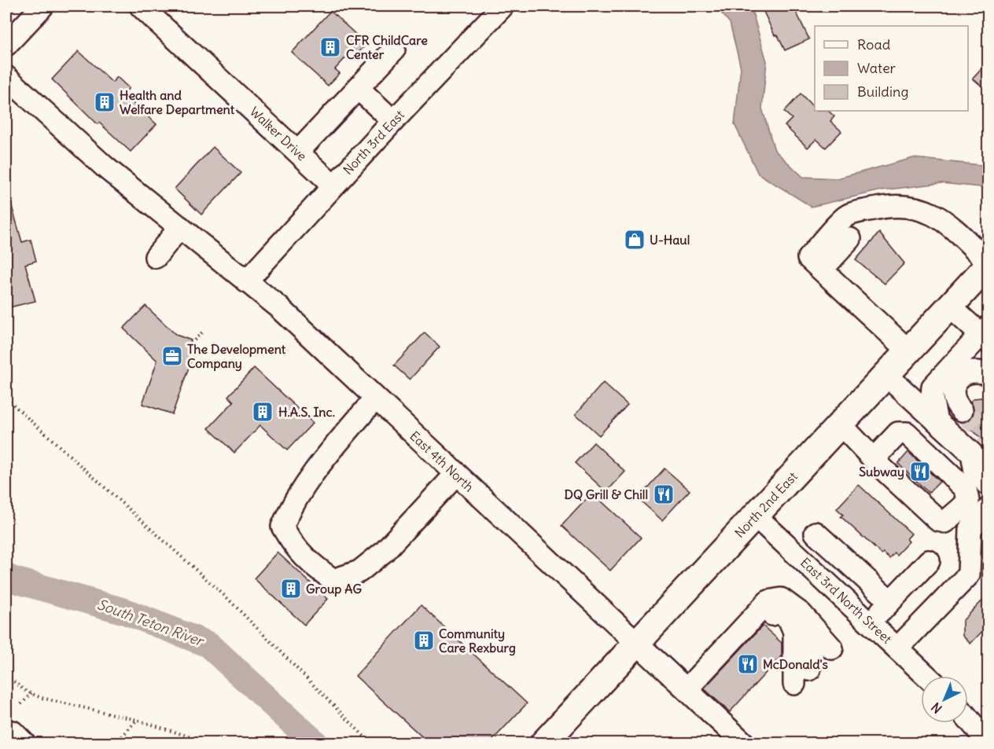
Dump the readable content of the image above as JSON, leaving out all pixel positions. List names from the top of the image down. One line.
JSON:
{"streets":{"main road":["North 2nd East"],"street":["Walker Drive","North 3rd East","East 4th North","East 3rd North Street"]},"crossings":[["Walker Drive","North 3rd East"],["North 3rd East","East 4th North"],["East 4th North","North 2nd East"],["North 2nd East","East 3rd North Street"]],"water":["South Teton River"],"places":{"building":["CFR ChildCare Center","Health and Welfare Department","H.A.S. Inc.","Group AG","Community Care Rexburg"],"shop":["U-Haul"],"office":["The Development Company"],"restaurant":["Subway","DQ Grill & Chill","McDonald's"]},"legend":["Road","Water","Building"],"north":"bottom left"}
